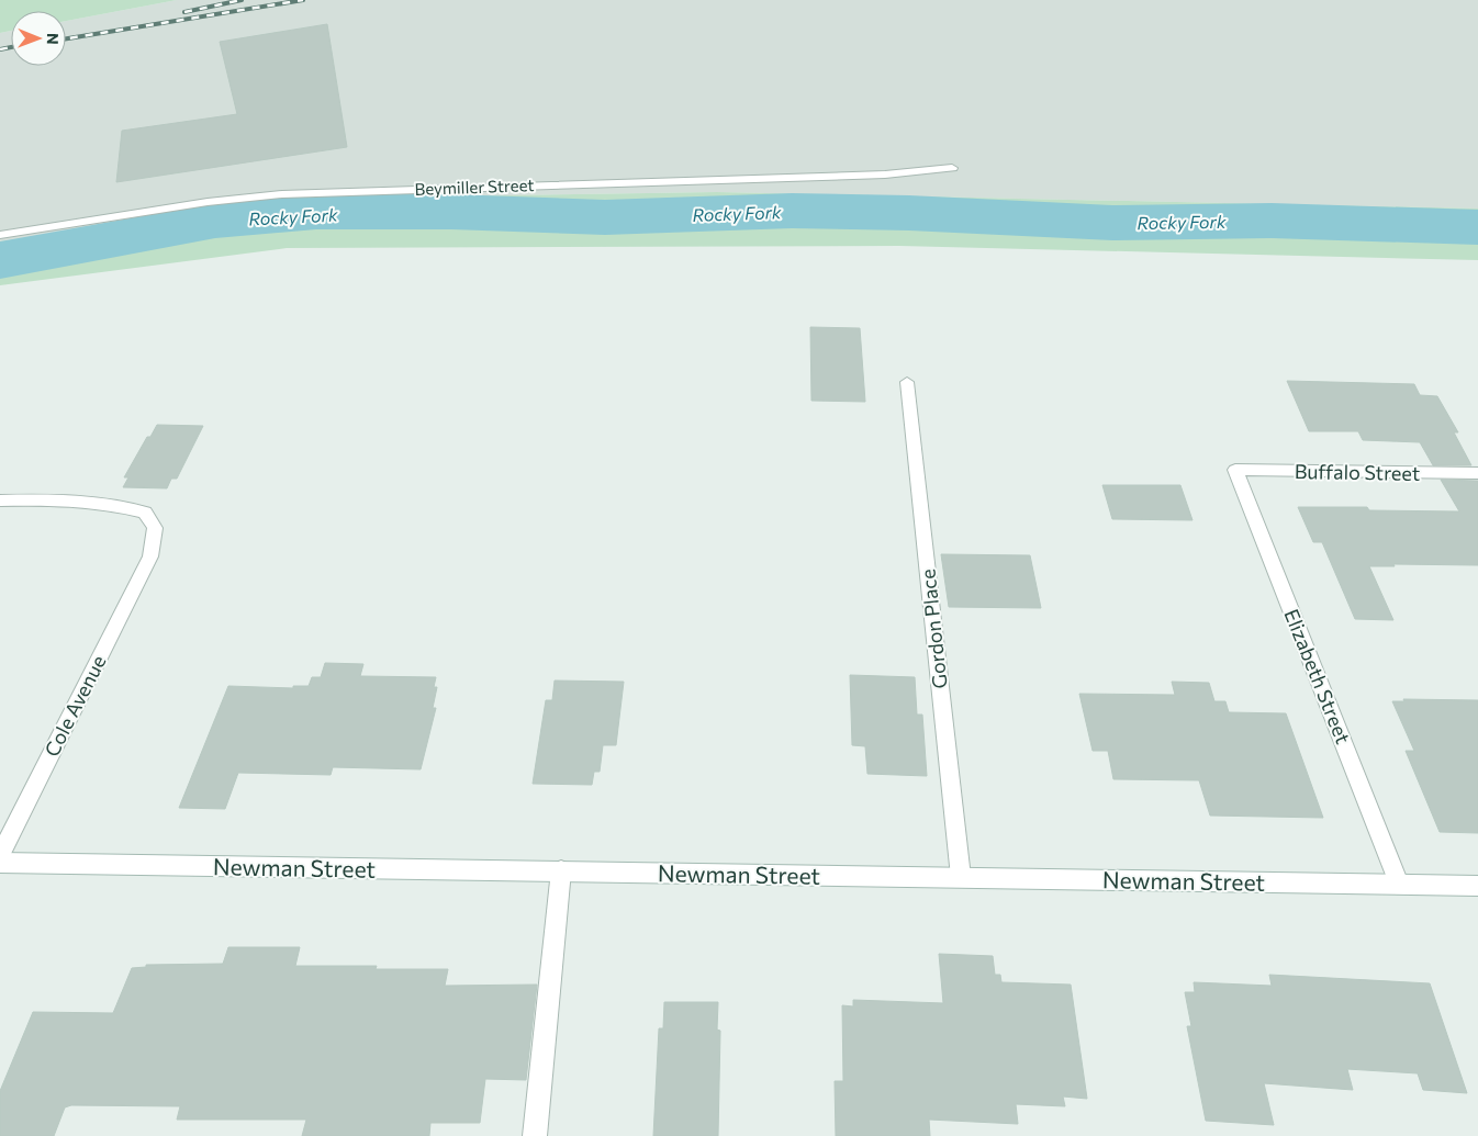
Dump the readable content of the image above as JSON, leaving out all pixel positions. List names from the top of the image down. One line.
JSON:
{"streets":{"street":["Beymiller Street","Buffalo Street","Gordon Place","Elizabeth Street","Cole Avenue","Newman Street"]},"crossings":[["Buffalo Street","Elizabeth Street"],["Gordon Place","Newman Street"],["Elizabeth Street","Newman Street"]],"water":["Rocky Fork"],"north":"right"}
